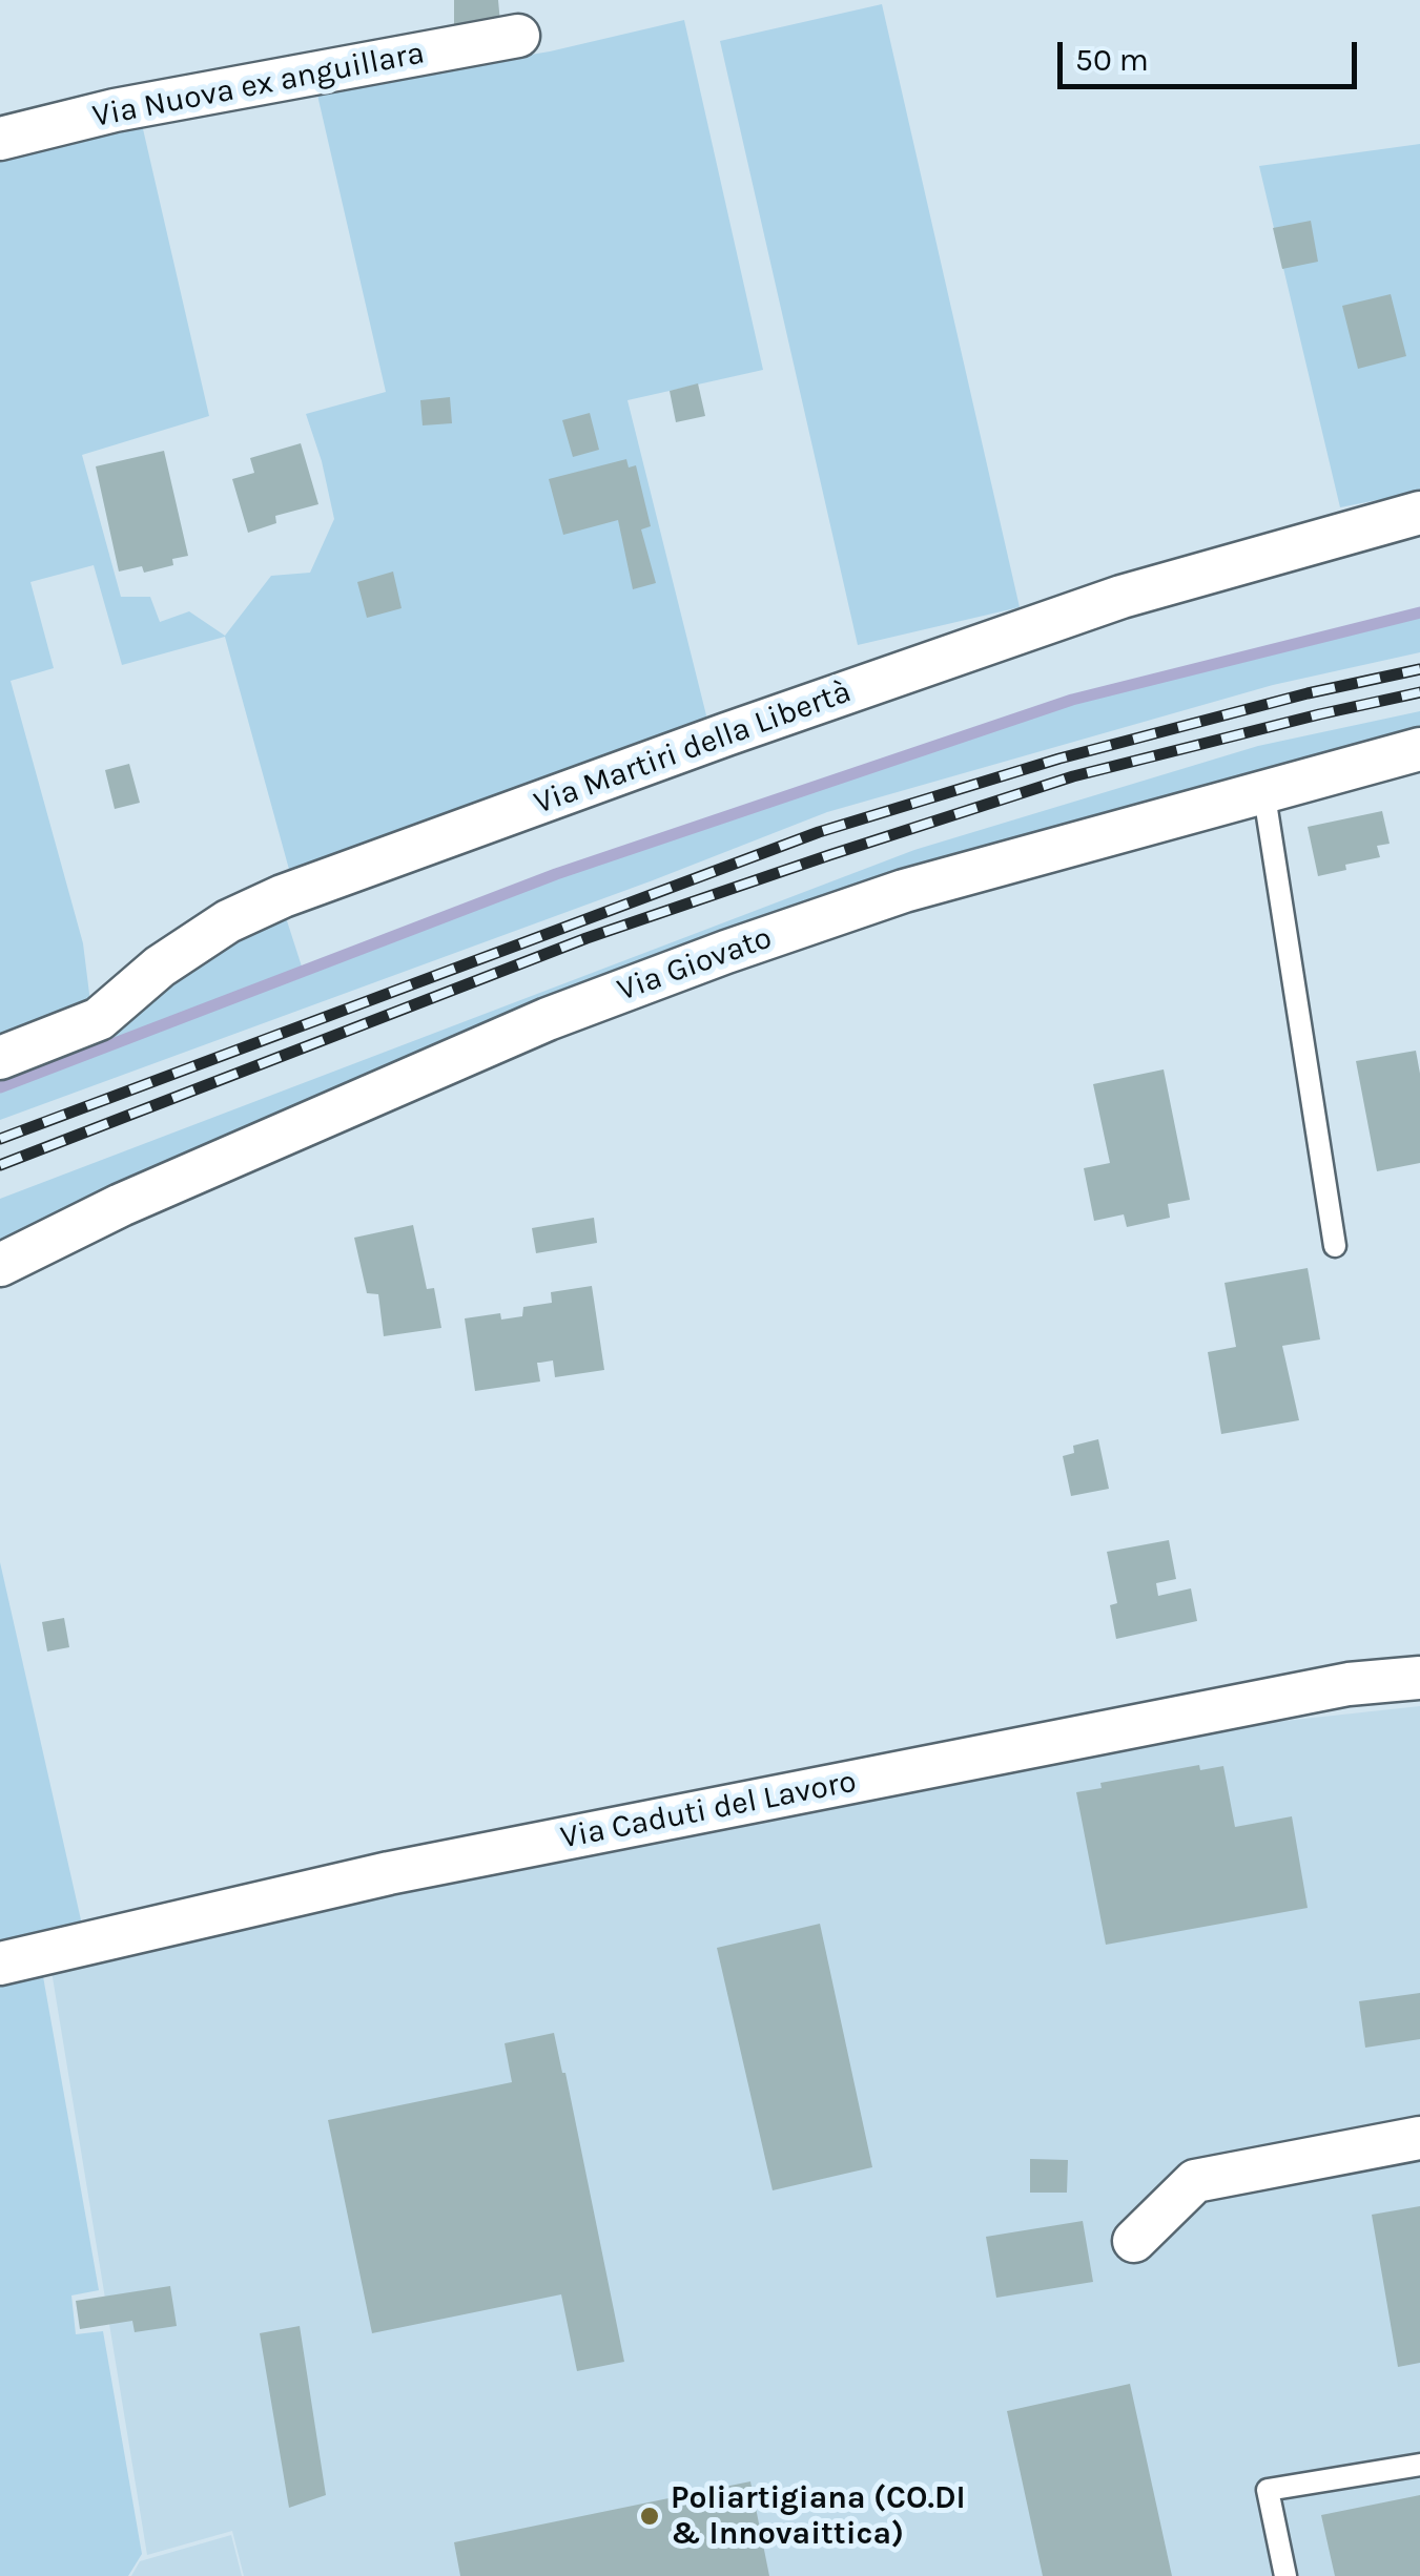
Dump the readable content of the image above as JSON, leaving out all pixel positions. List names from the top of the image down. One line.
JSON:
{"streets":{"street":["Via Nuova ex anguillara","Via Martiri della Libertà","Via Giovato","Via Caduti del Lavoro"]},"places":["Poliartigiana (CO.DI & Innovaittica)"],"scale_bar":"50 m"}
